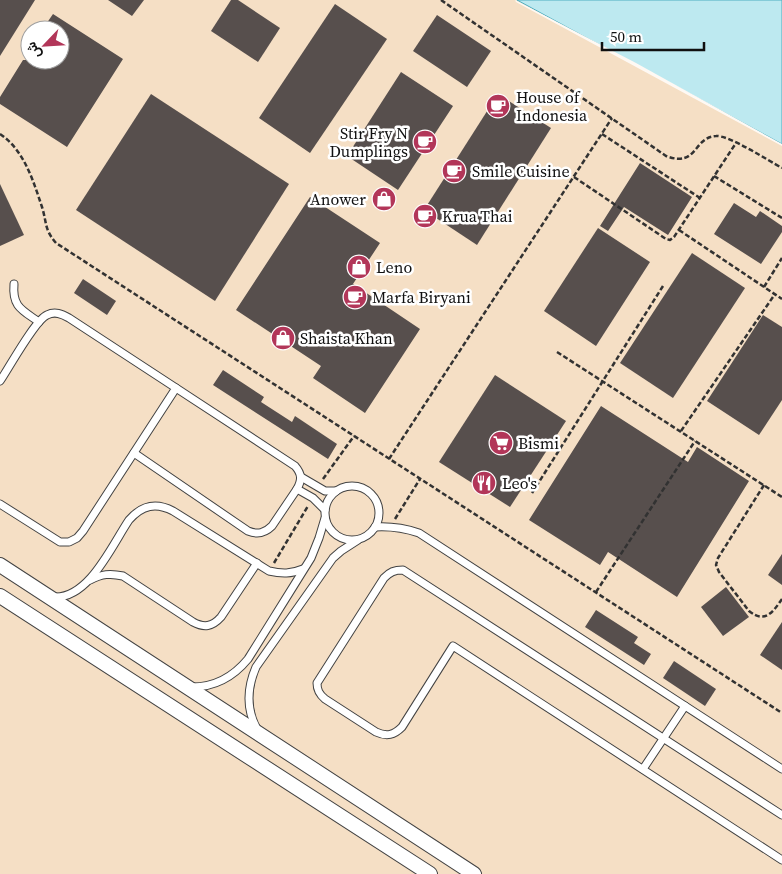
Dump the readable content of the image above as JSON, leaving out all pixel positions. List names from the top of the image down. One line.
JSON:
{"places":{"cafe":["House of Indonesia","Stir Fry N Dumplings","Smile Cuisine","Krua Thai","Marfa Biryani"],"shop":["Anower","Leno","Shaista Khan"],"supermarket":["Bismi"],"restaurant":["Leo's"]},"scale_bar":"50 m","north":"bottom left"}
